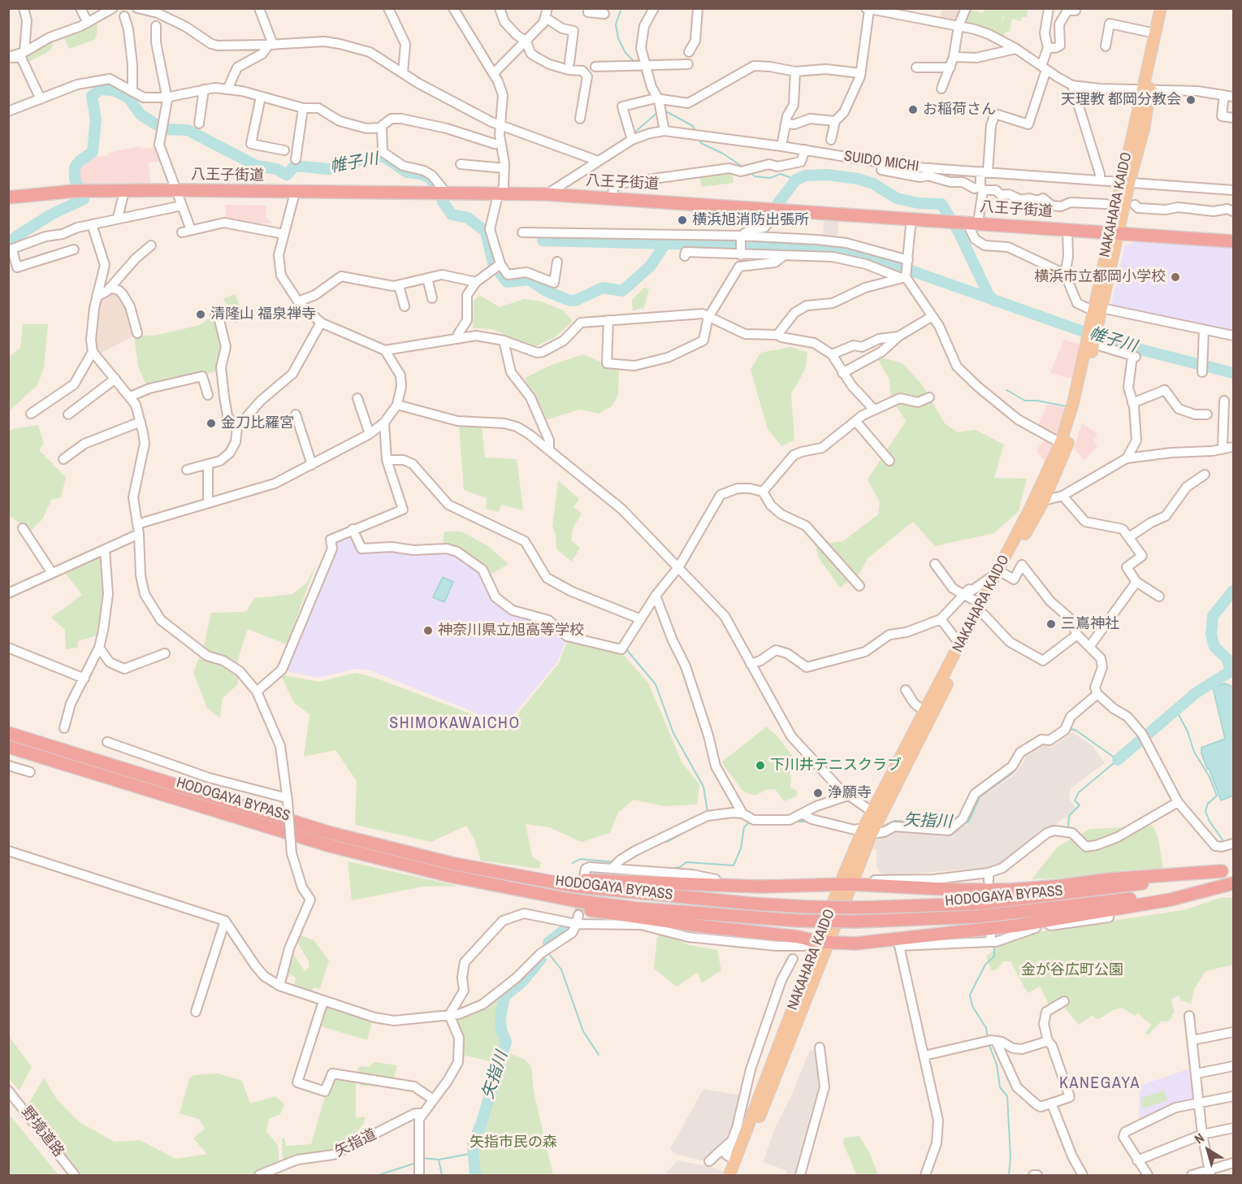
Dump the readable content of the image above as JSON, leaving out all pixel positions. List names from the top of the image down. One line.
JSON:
{"streets":{"highway":["八王子街道","HODOGAYA BYPASS"],"main road":["NAKAHARA KAIDO"],"street":["SUIDO MICHI","野境道路","矢指道"]},"crossings":[["SUIDO MICHI","八王子街道"],["SUIDO MICHI","NAKAHARA KAIDO"],["八王子街道","NAKAHARA KAIDO"]],"districts":["SHIMOKAWAICHO","KANEGAYA"],"water":["帷子川","矢指川"],"parks":["金が谷広町公園","矢指市民の森"],"places":["天理教 都岡分教会","お稲荷さん","横浜旭消防出張所","横浜市立都岡小学校","清隆山 福泉禅寺","金刀比羅宮","三嶌神社","神奈川県立旭高等学校","下川井テニスクラブ","浄願寺"],"north":"top left"}
